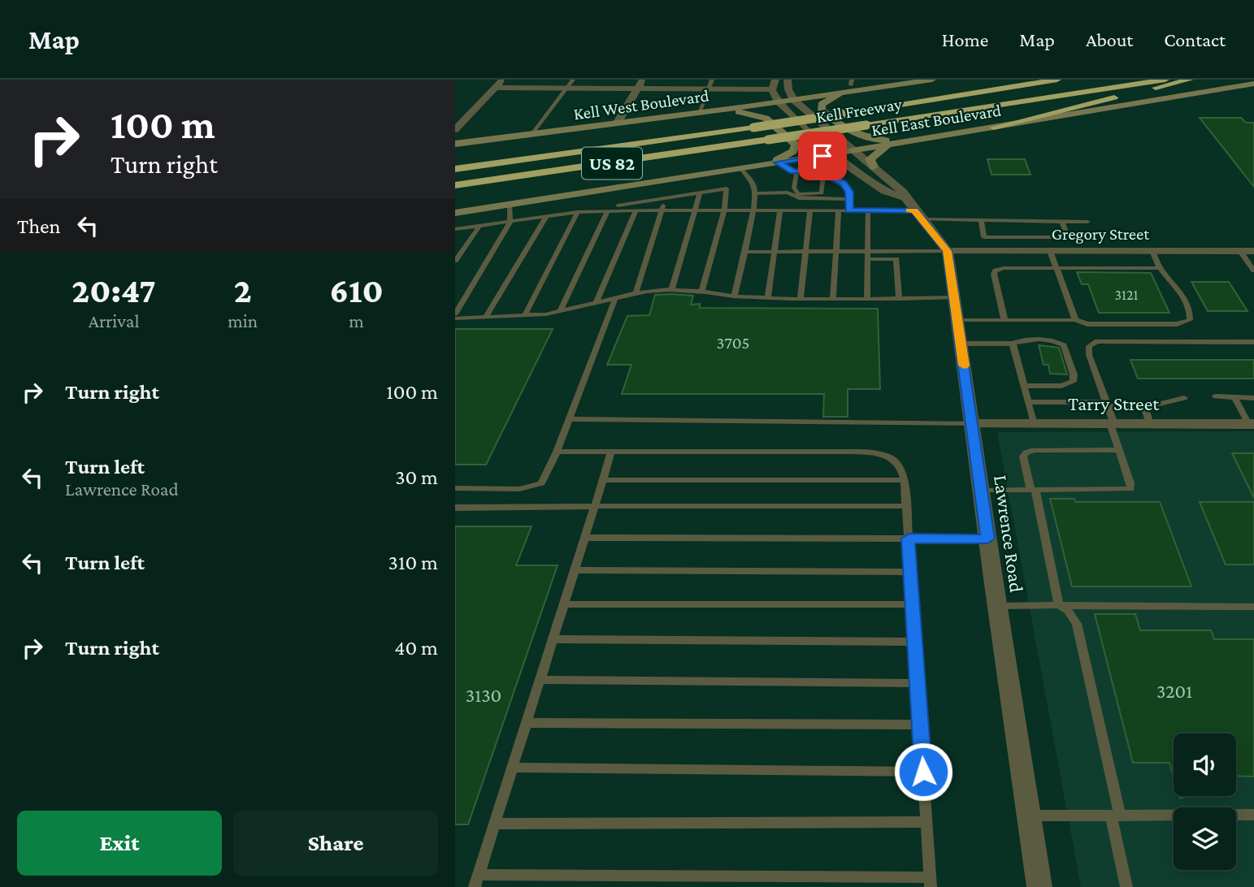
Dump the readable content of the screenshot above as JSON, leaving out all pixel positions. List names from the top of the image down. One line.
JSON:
{"streets":{"highway":["Kell Freeway","US 82"],"main road":["Kell West Boulevard","Kell East Boulevard"],"street":["Gregory Street","Tarry Street","Lawrence Road"]},"crossings":[["Gregory Street","Lawrence Road"],["Tarry Street","Lawrence Road"]],"house_numbers":["3121","3705","3201","3130"],"page":{"header":"Map","nav":["Home","Map","About","Contact"],"turn":["100 m","Turn right"],"then":"Then","eta":["20:47","Arrival","2","min","610","m"],"list":[{"name":"Turn right","value":"100 m"},{"name":"Turn left","note":"Lawrence Road","value":"30 m"},{"name":"Turn left","value":"310 m"},{"name":"Turn right","value":"40 m"}],"buttons":["Exit","Share"]}}
